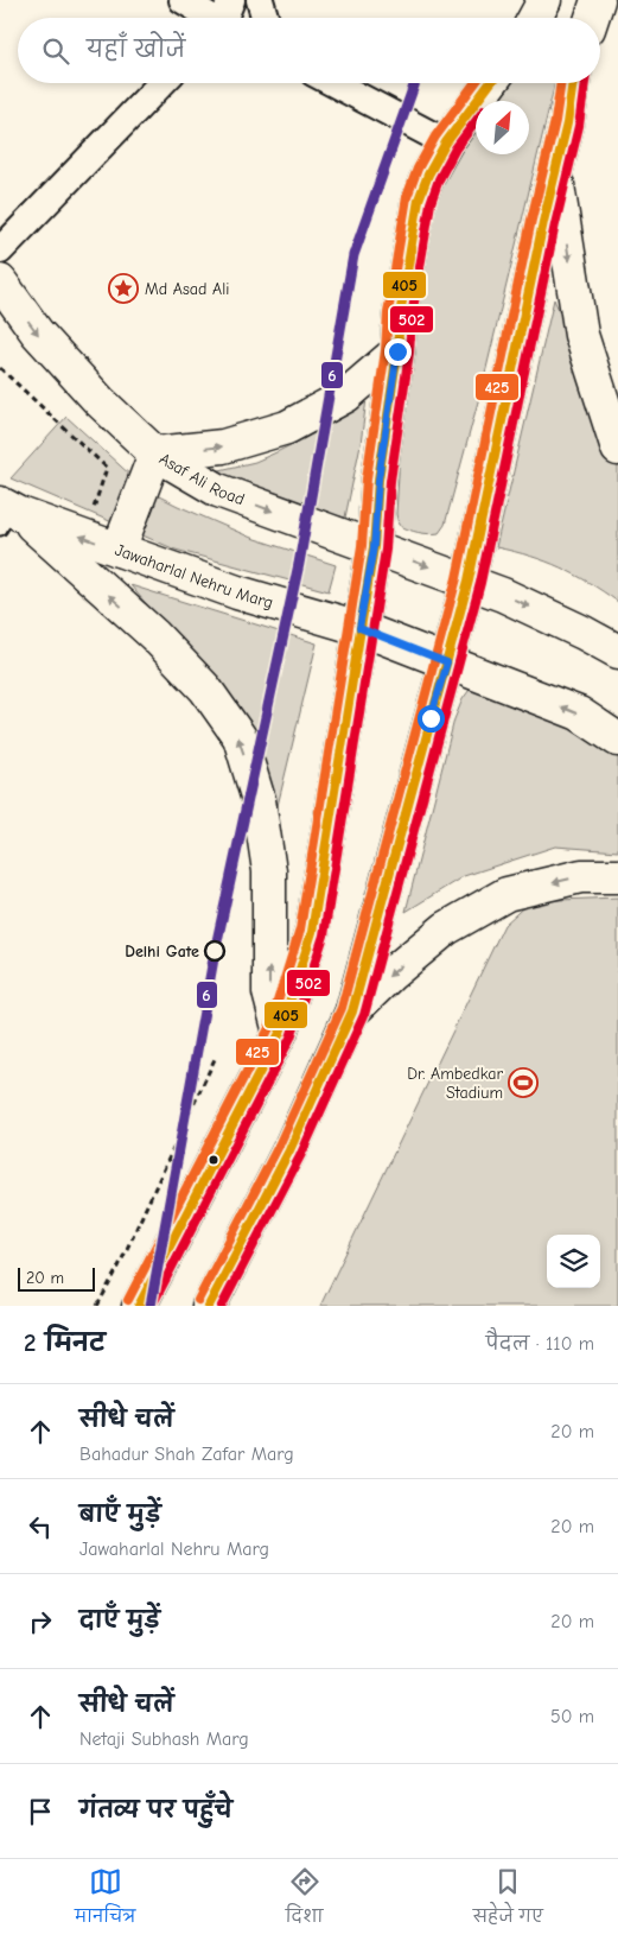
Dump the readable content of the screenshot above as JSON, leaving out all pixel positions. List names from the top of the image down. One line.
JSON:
{"streets":{"main road":["Asaf Ali Road","Jawaharlal Nehru Marg"]},"one_way":["Asaf Ali Road"],"places":{"place":["Md Asad Ali"],"other":["Delhi Gate"],"sports":["Dr. Ambedkar Stadium"]},"lines":["transit line 6","transit line 405","transit line 502","transit line 425"],"scale_bar":"20 m","north":"top right","page":{"search":"यहाँ खोजें","scale":"20 m","heading":["2 मिनट","पैदल · 110 m"],"list":[["सीधे चलें","Bahadur Shah Zafar Marg","20 m"],["बाएँ मुड़ें","Jawaharlal Nehru Marg","20 m"],["दाएँ मुड़ें","20 m"],["सीधे चलें","Netaji Subhash Marg","50 m"],"गंतव्य पर पहुँचे"],"nav":["मानचित्र","दिशा","सहेजे गए"]}}
